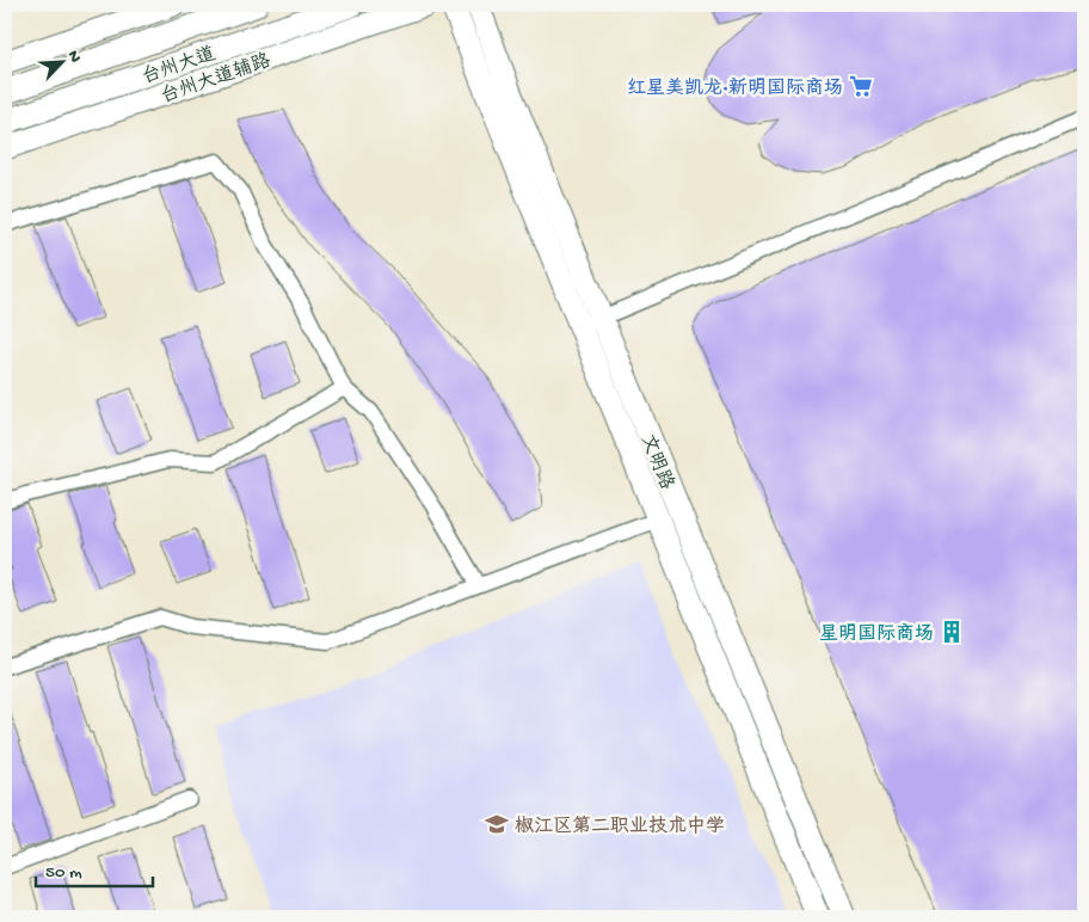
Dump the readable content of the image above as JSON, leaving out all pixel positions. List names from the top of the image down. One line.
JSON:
{"streets":{"main road":["台州大道","台州大道辅路","文明路"]},"places":{"supermarket":["红星美凯龙·新明国际商场"],"building":["星明国际商场"],"school or university":["椒江区第二职业技术中学"]},"scale_bar":"50 m","north":"top right"}
